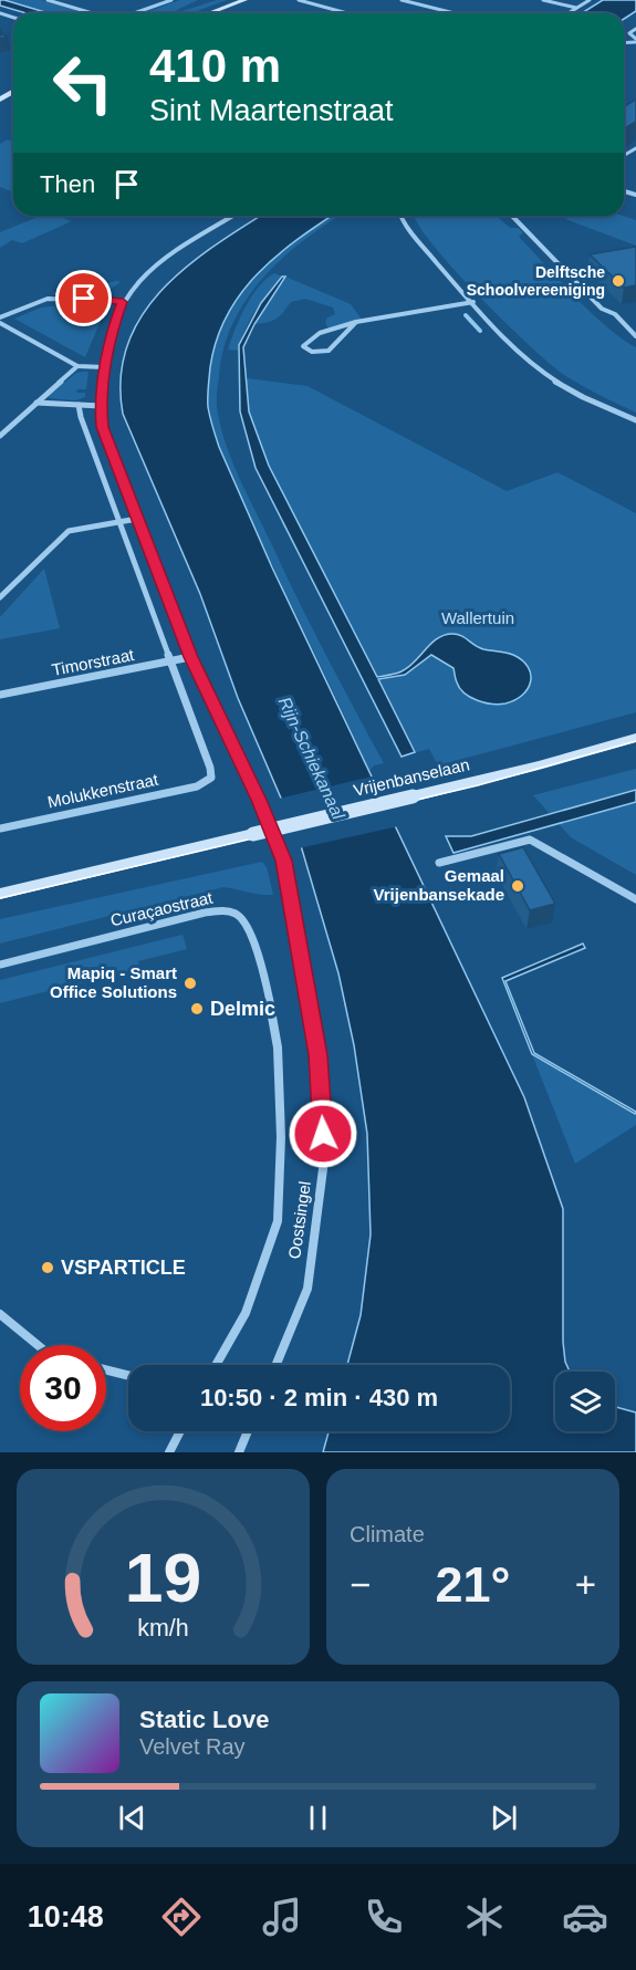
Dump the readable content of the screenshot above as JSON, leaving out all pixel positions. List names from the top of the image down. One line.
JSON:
{"streets":{"main road":["Vrijenbanselaan"],"street":["Timorstraat","Molukkenstraat","Curaçaostraat","Oostsingel"]},"crossings":[["Timorstraat","Molukkenstraat"],["Timorstraat","Oostsingel"],["Curaçaostraat","Oostsingel"]],"water":["Rijn-Schiekanaal"],"parks":["Wallertuin"],"places":["Delftsche Schoolvereeniging","Gemaal Vrijenbansekade","Mapiq - Smart Office Solutions","Delmic","VSPARTICLE"],"page":{"turn":["410 m","Sint Maartenstraat"],"then":"Then","limit":"30","trip":"10:50 · 2 min · 430 m","tile":"Climate","heat":["−","21°","+"],"song":["Static Love","Velvet Ray"],"tabs":"10:48","gauge":["19","km/h"]}}
